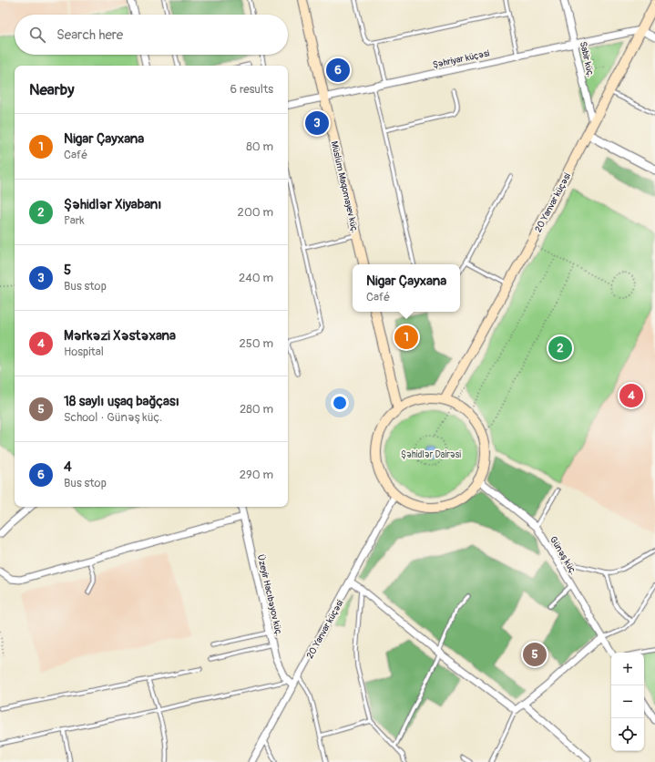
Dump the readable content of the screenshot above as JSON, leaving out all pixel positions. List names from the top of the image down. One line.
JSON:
{"streets":{"main road":["Müslüm Maqomayev küç.","20 Yanvar küçəsi"],"street":["Şəhriyar küçəsi","Sabir küç.","Günəş küç.","Üzeyir Hacıbəyov küç."]},"crossings":[["Şəhriyar küçəsi","Sabir küç."],["Şəhriyar küçəsi","Müslüm Maqomayev küç."],["Şəhriyar küçəsi","20 Yanvar küçəsi"],["Sabir küç.","20 Yanvar küçəsi"],["20 Yanvar küçəsi","Üzeyir Hacıbəyov küç."]],"parks":["Şəhidlər Dairəsi"],"page":{"search":"Search here","pins":["6","3","1","2","4","5"],"heading":["Nearby","6 results"],"list":[{"mark":"1","name":"Nigar Çayxana","note":"Café","value":"80 m"},{"mark":"2","name":"Şəhidlər Xiyabanı","note":"Park","value":"200 m"},{"mark":"3","name":"5","note":"Bus stop","value":"240 m"},{"mark":"4","name":"Mərkəzi Xəstəxana","note":"Hospital","value":"250 m"},{"mark":"5","name":"18 saylı uşaq bağçası","note":"School · Günəş küç.","value":"280 m"},{"mark":"6","name":"4","note":"Bus stop","value":"290 m"}],"popup":["Nigar Çayxana","Café"],"map_buttons":["+","−"]}}
